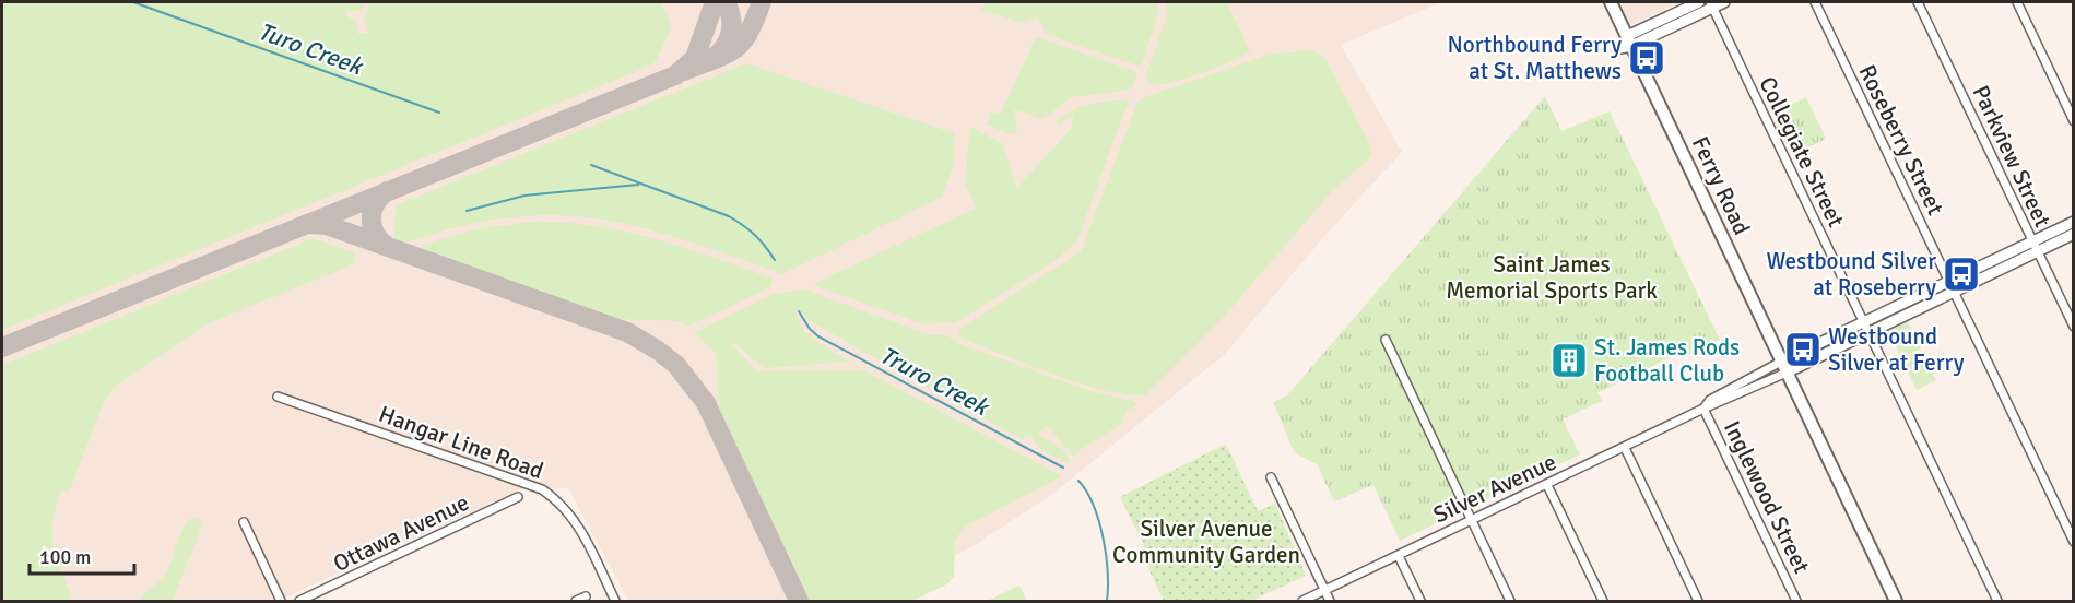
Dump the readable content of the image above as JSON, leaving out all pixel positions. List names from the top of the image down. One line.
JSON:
{"streets":{"main road":["Ferry Road"],"street":["Roseberry Street","Collegiate Street","Parkview Street","Hangar Line Road","Silver Avenue","Inglewood Street","Ottawa Avenue"]},"crossings":[["Roseberry Street","Silver Avenue"],["Collegiate Street","Silver Avenue"],["Parkview Street","Silver Avenue"],["Ferry Road","Silver Avenue"],["Silver Avenue","Inglewood Street"]],"water":["Turo Creek","Truro Creek"],"parks":["Saint James Memorial Sports Park","Silver Avenue Community Garden"],"places":{"bus stop":["Northbound Ferry at St. Matthews","Westbound Silver at Roseberry","Westbound Silver at Ferry"],"building":["St. James Rods Football Club"]},"scale_bar":"100 m"}
